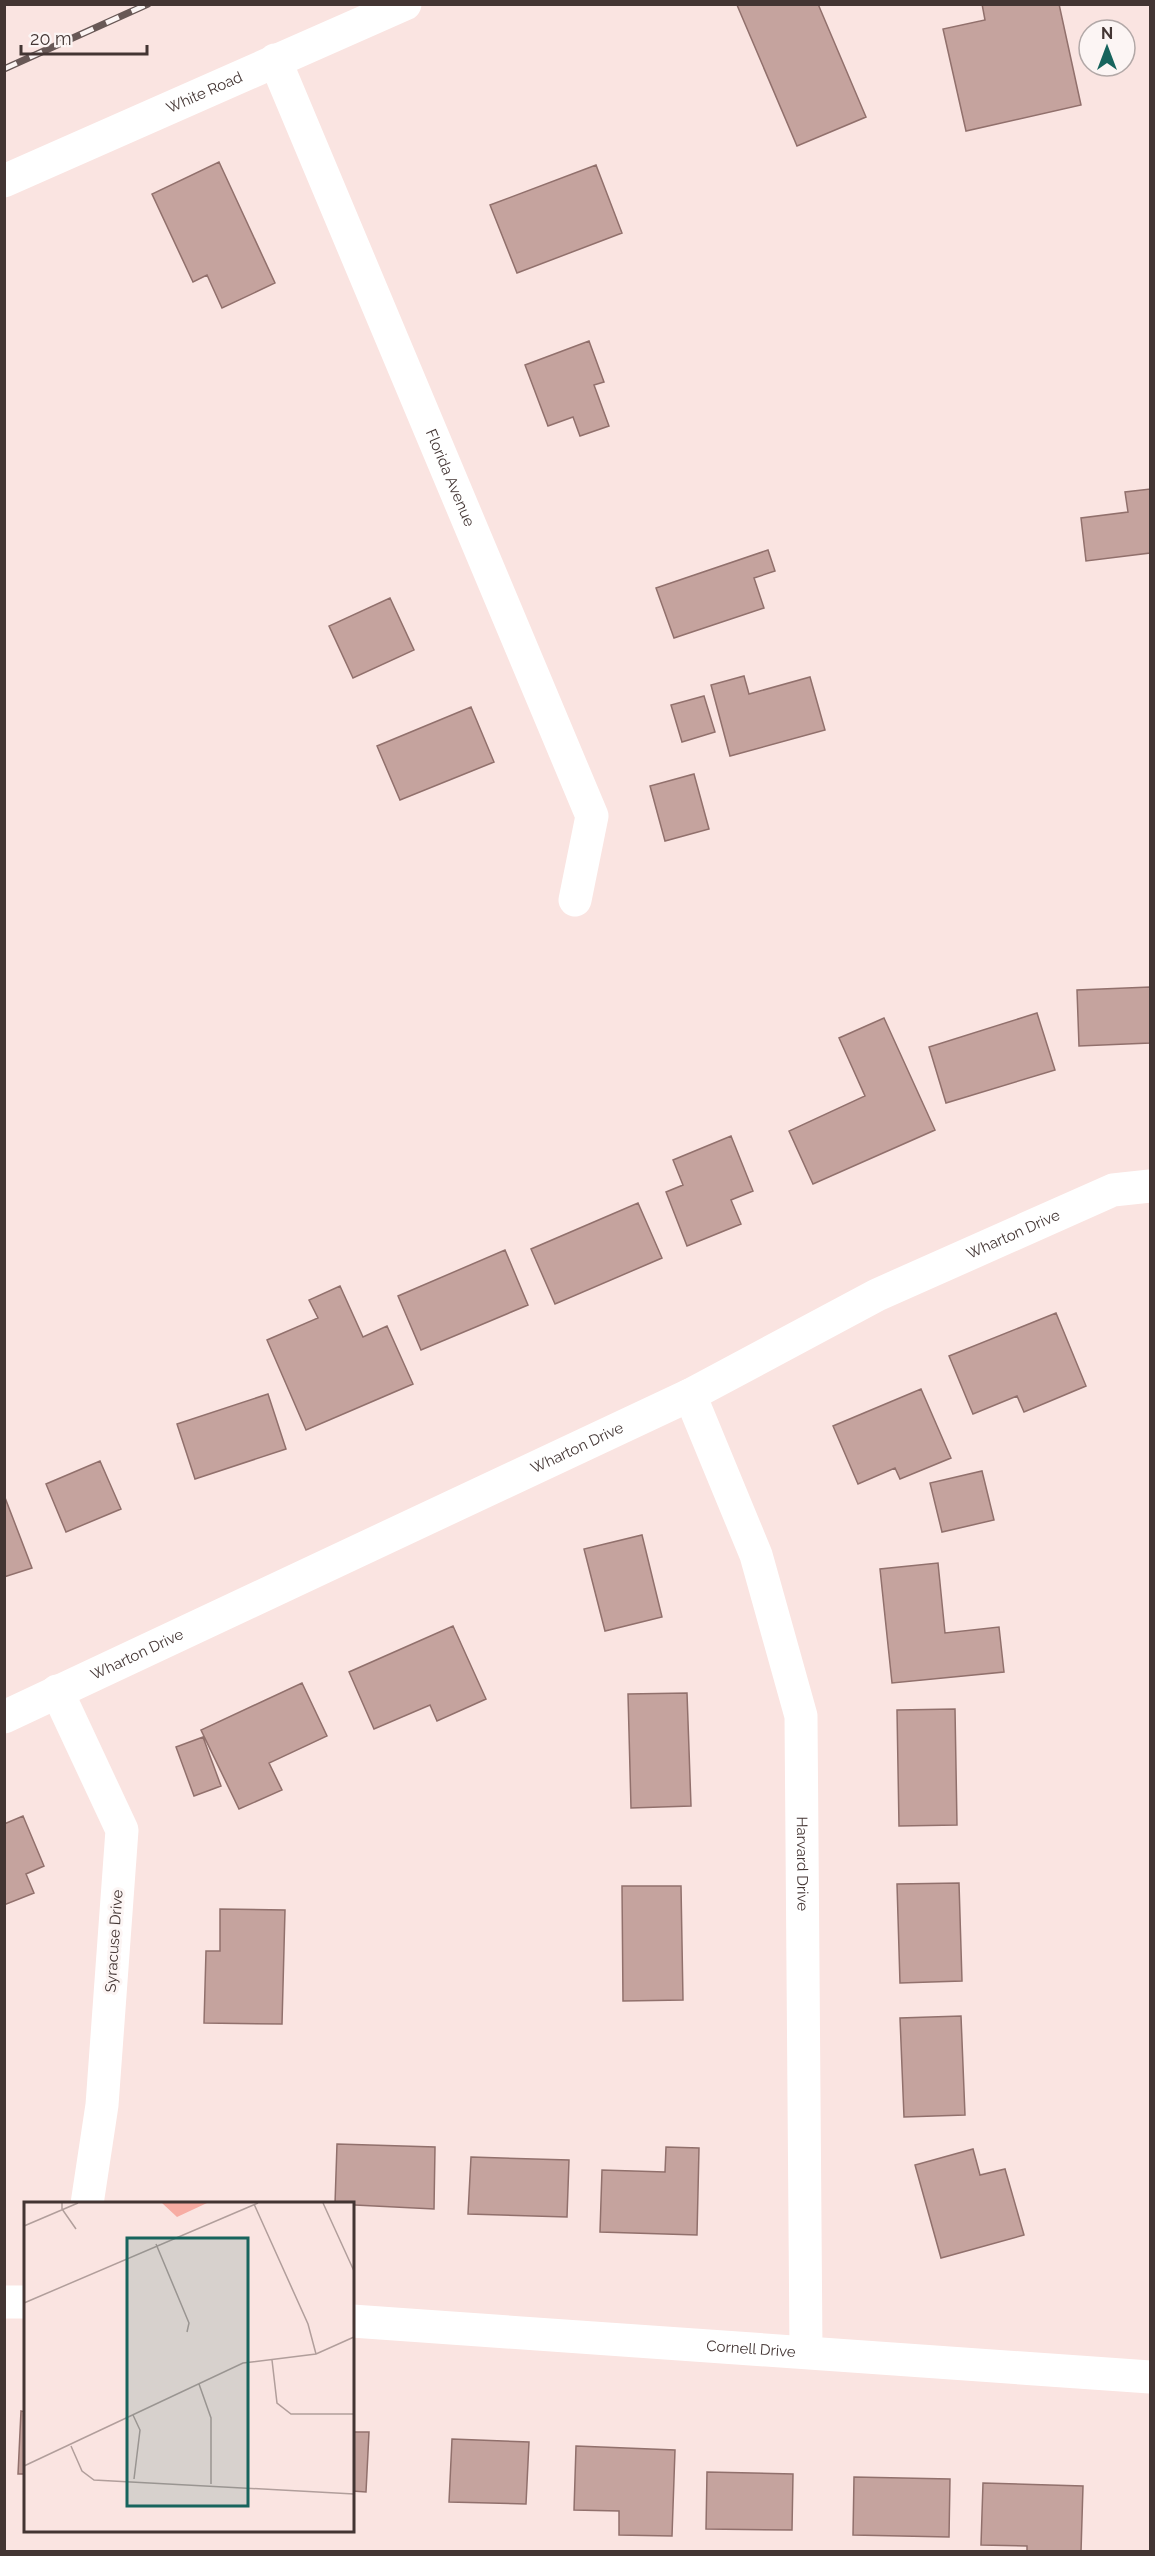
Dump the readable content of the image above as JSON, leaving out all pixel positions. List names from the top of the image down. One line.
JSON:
{"streets":{"street":["White Road","Florida Avenue","Wharton Drive","Harvard Drive","Syracuse Drive","Cornell Drive"]},"crossings":[["White Road","Florida Avenue"],["Wharton Drive","Harvard Drive"],["Wharton Drive","Syracuse Drive"],["Harvard Drive","Cornell Drive"]],"scale_bar":"20 m","north":"top"}
